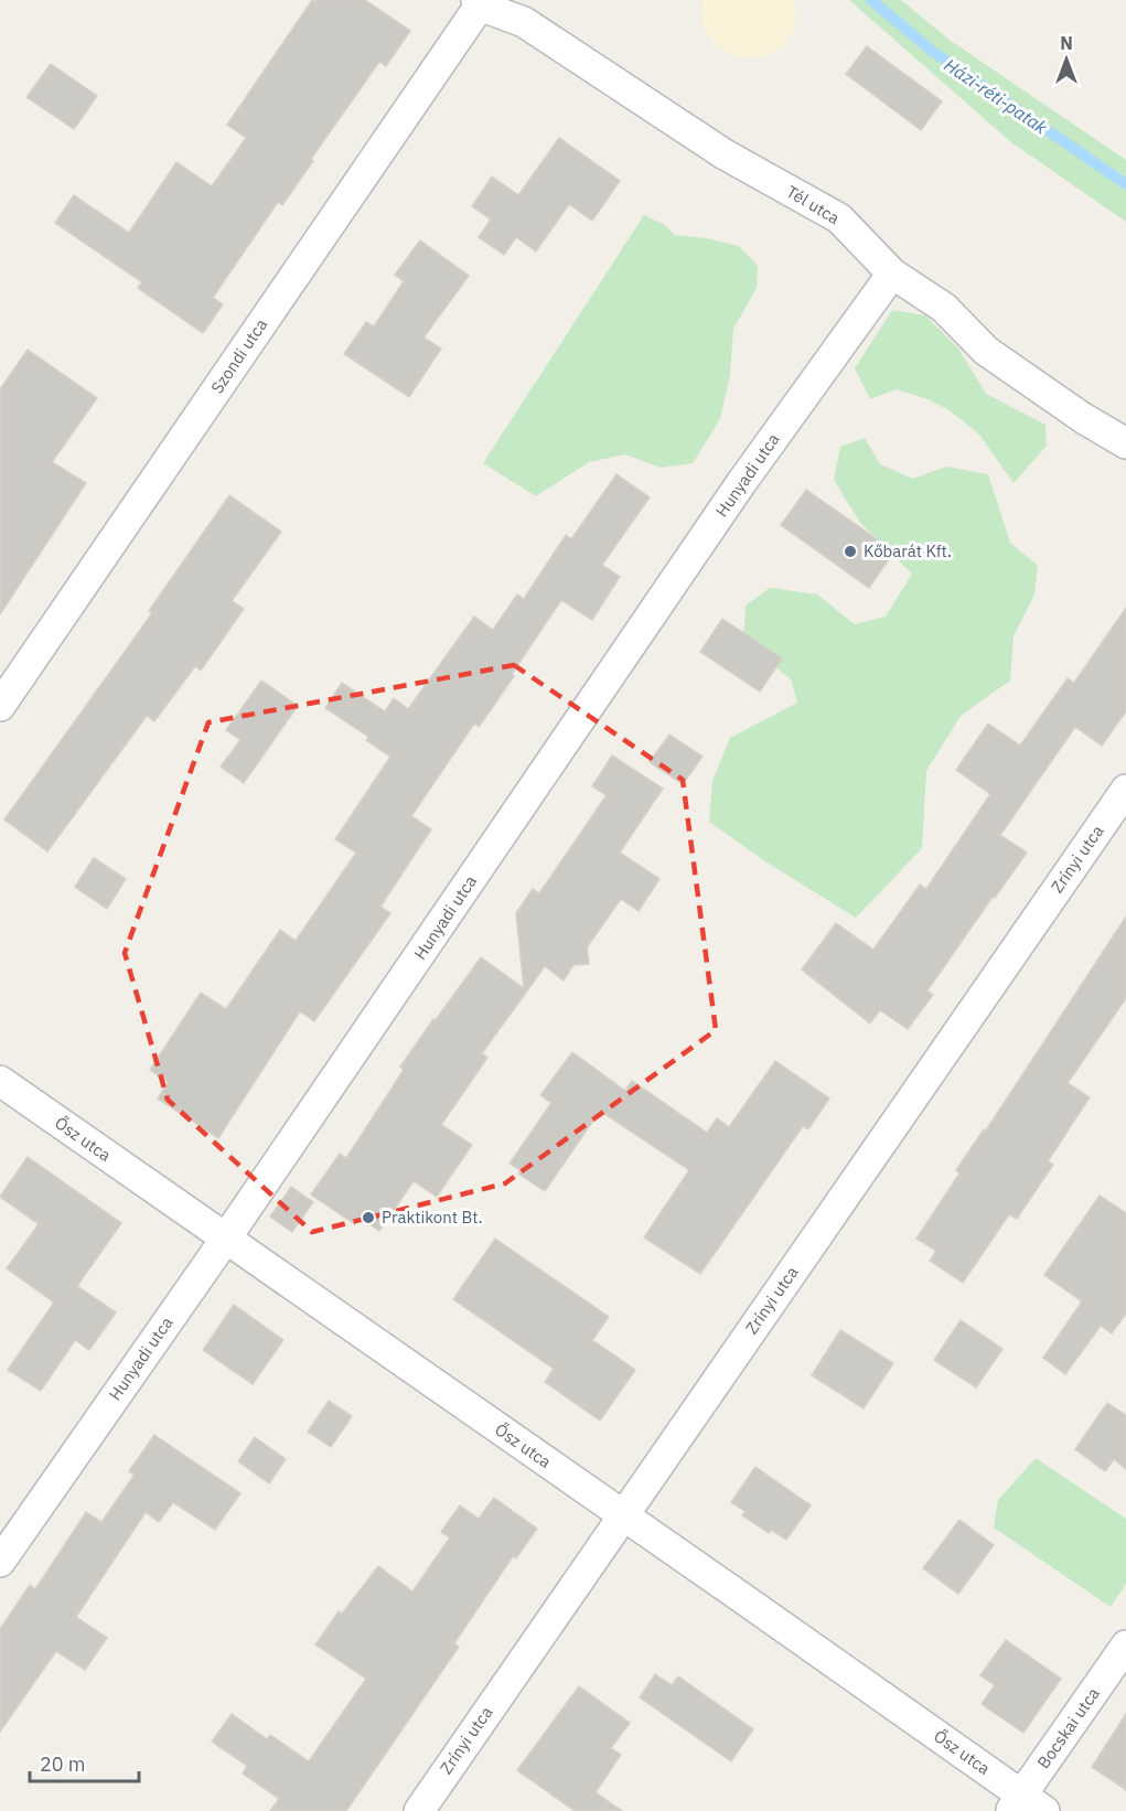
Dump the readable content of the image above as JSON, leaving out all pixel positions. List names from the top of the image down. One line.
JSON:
{"streets":{"street":["Tél utca","Szondi utca","Hunyadi utca","Zrínyi utca","Ősz utca","Bocskai utca"]},"crossings":[["Tél utca","Szondi utca"],["Tél utca","Hunyadi utca"],["Hunyadi utca","Ősz utca"],["Zrínyi utca","Ősz utca"],["Ősz utca","Bocskai utca"]],"water":["Házi-réti-patak"],"places":["Kőbarát Kft.","Praktikont Bt."],"scale_bar":"20 m","north":"top"}
